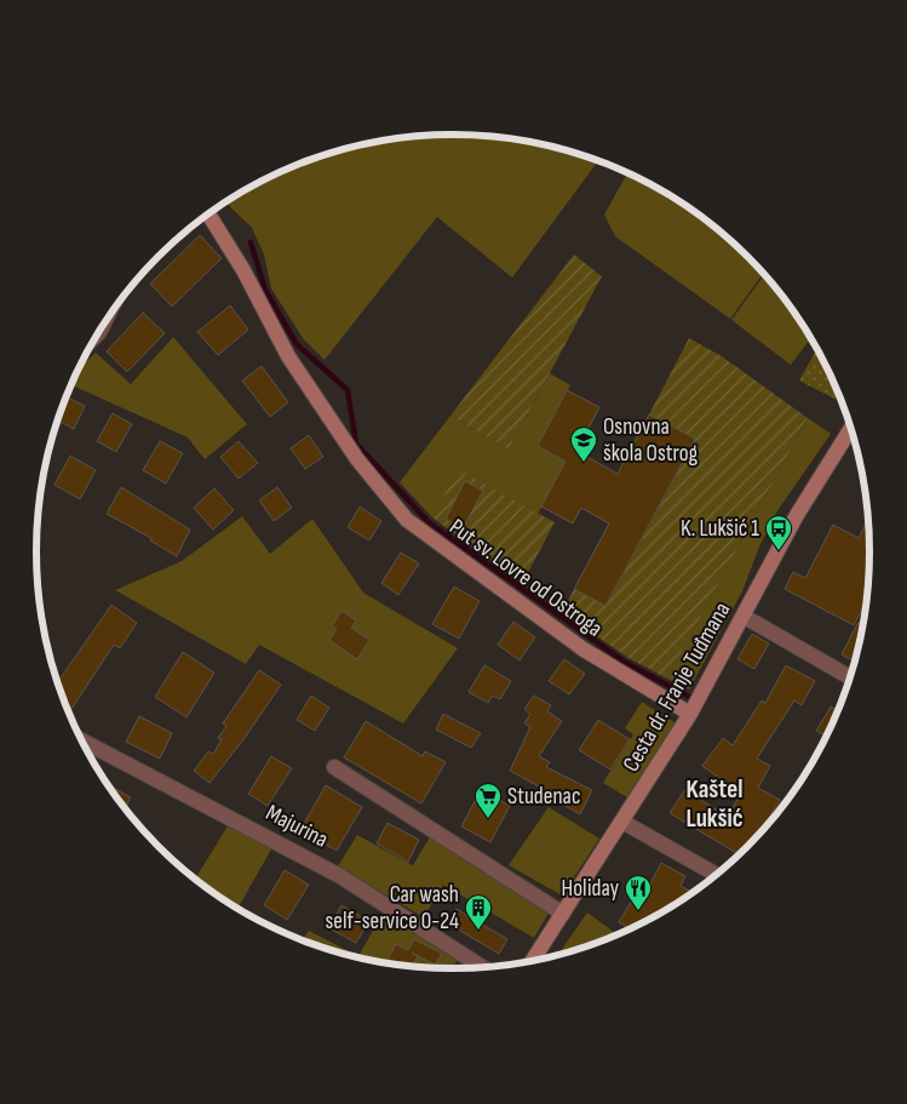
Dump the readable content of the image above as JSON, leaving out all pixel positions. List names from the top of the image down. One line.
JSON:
{"streets":{"street":["Put sv. Lovre od Ostroga","Cesta dr. Franje Tuđmana","Majurina"]},"crossings":[["Put sv. Lovre od Ostroga","Cesta dr. Franje Tuđmana"]],"districts":["Kaštel Lukšić"],"places":{"school or university":["Osnovna škola Ostrog"],"bus stop":["K. Lukšić 1"],"supermarket":["Studenac"],"restaurant":["Holiday"],"building":["Car wash self-service 0-24"]}}
